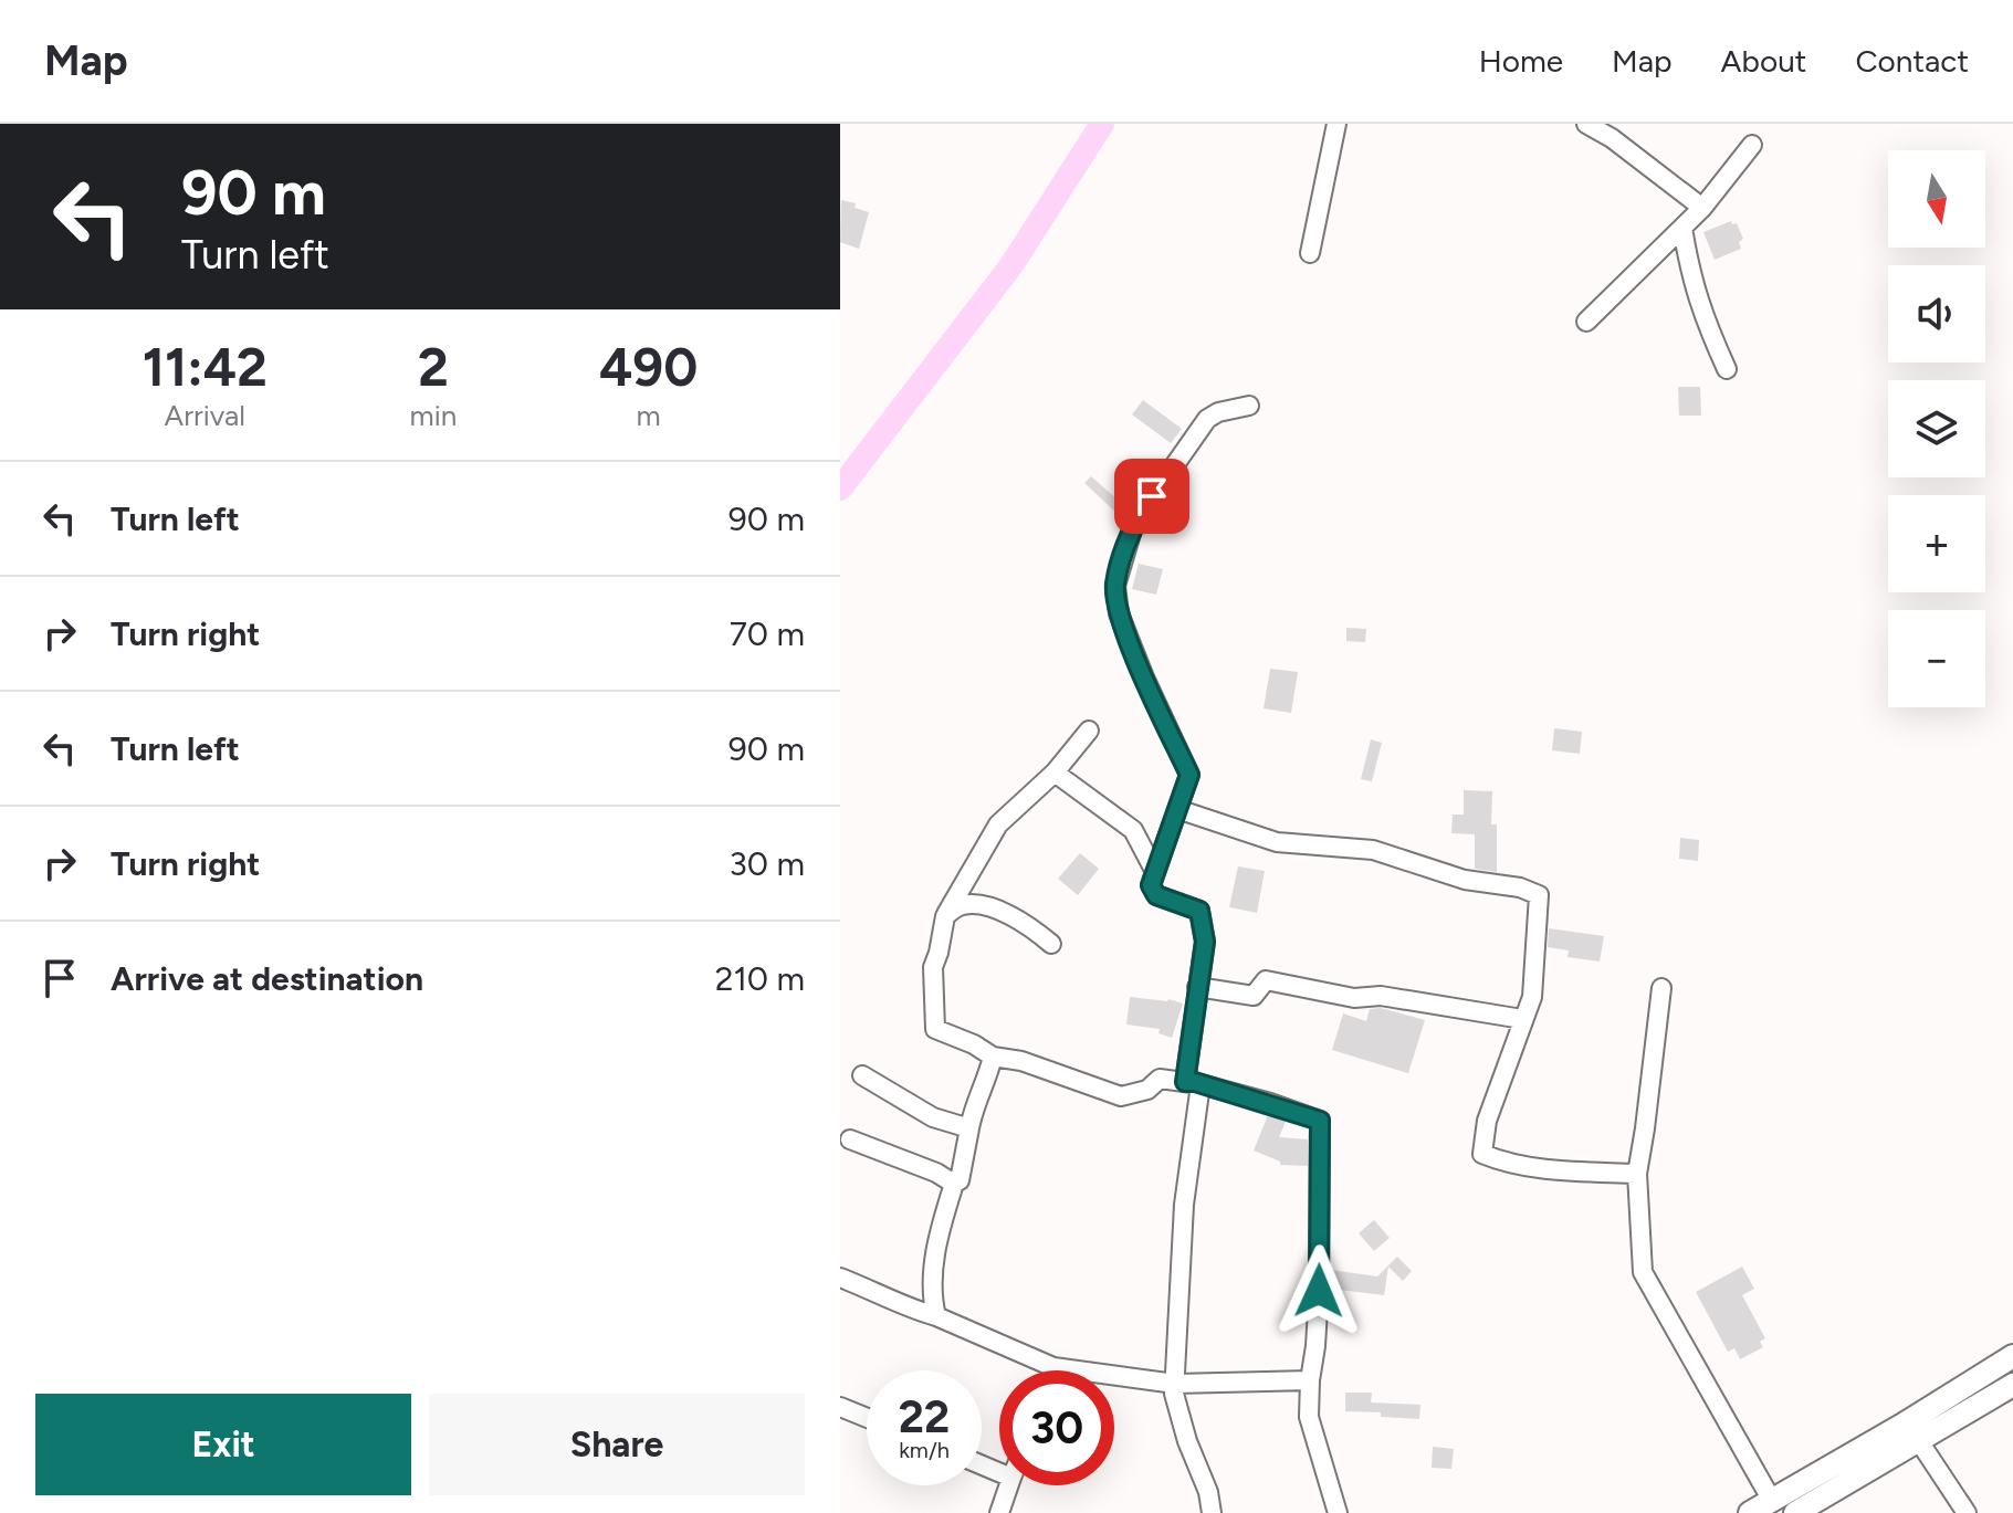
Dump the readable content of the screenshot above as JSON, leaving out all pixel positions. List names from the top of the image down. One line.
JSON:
{"north":"bottom","page":{"header":"Map","nav":["Home","Map","About","Contact"],"turn":["90 m","Turn left"],"map_buttons":["+","−"],"eta":["11:42","Arrival","2","min","490","m"],"list":[{"name":"Turn left","value":"90 m"},{"name":"Turn right","value":"70 m"},{"name":"Turn left","value":"90 m"},{"name":"Turn right","value":"30 m"},{"name":"Arrive at destination","value":"210 m"}],"speed":"22 km/h","limit":"30","buttons":["Exit","Share"]}}
